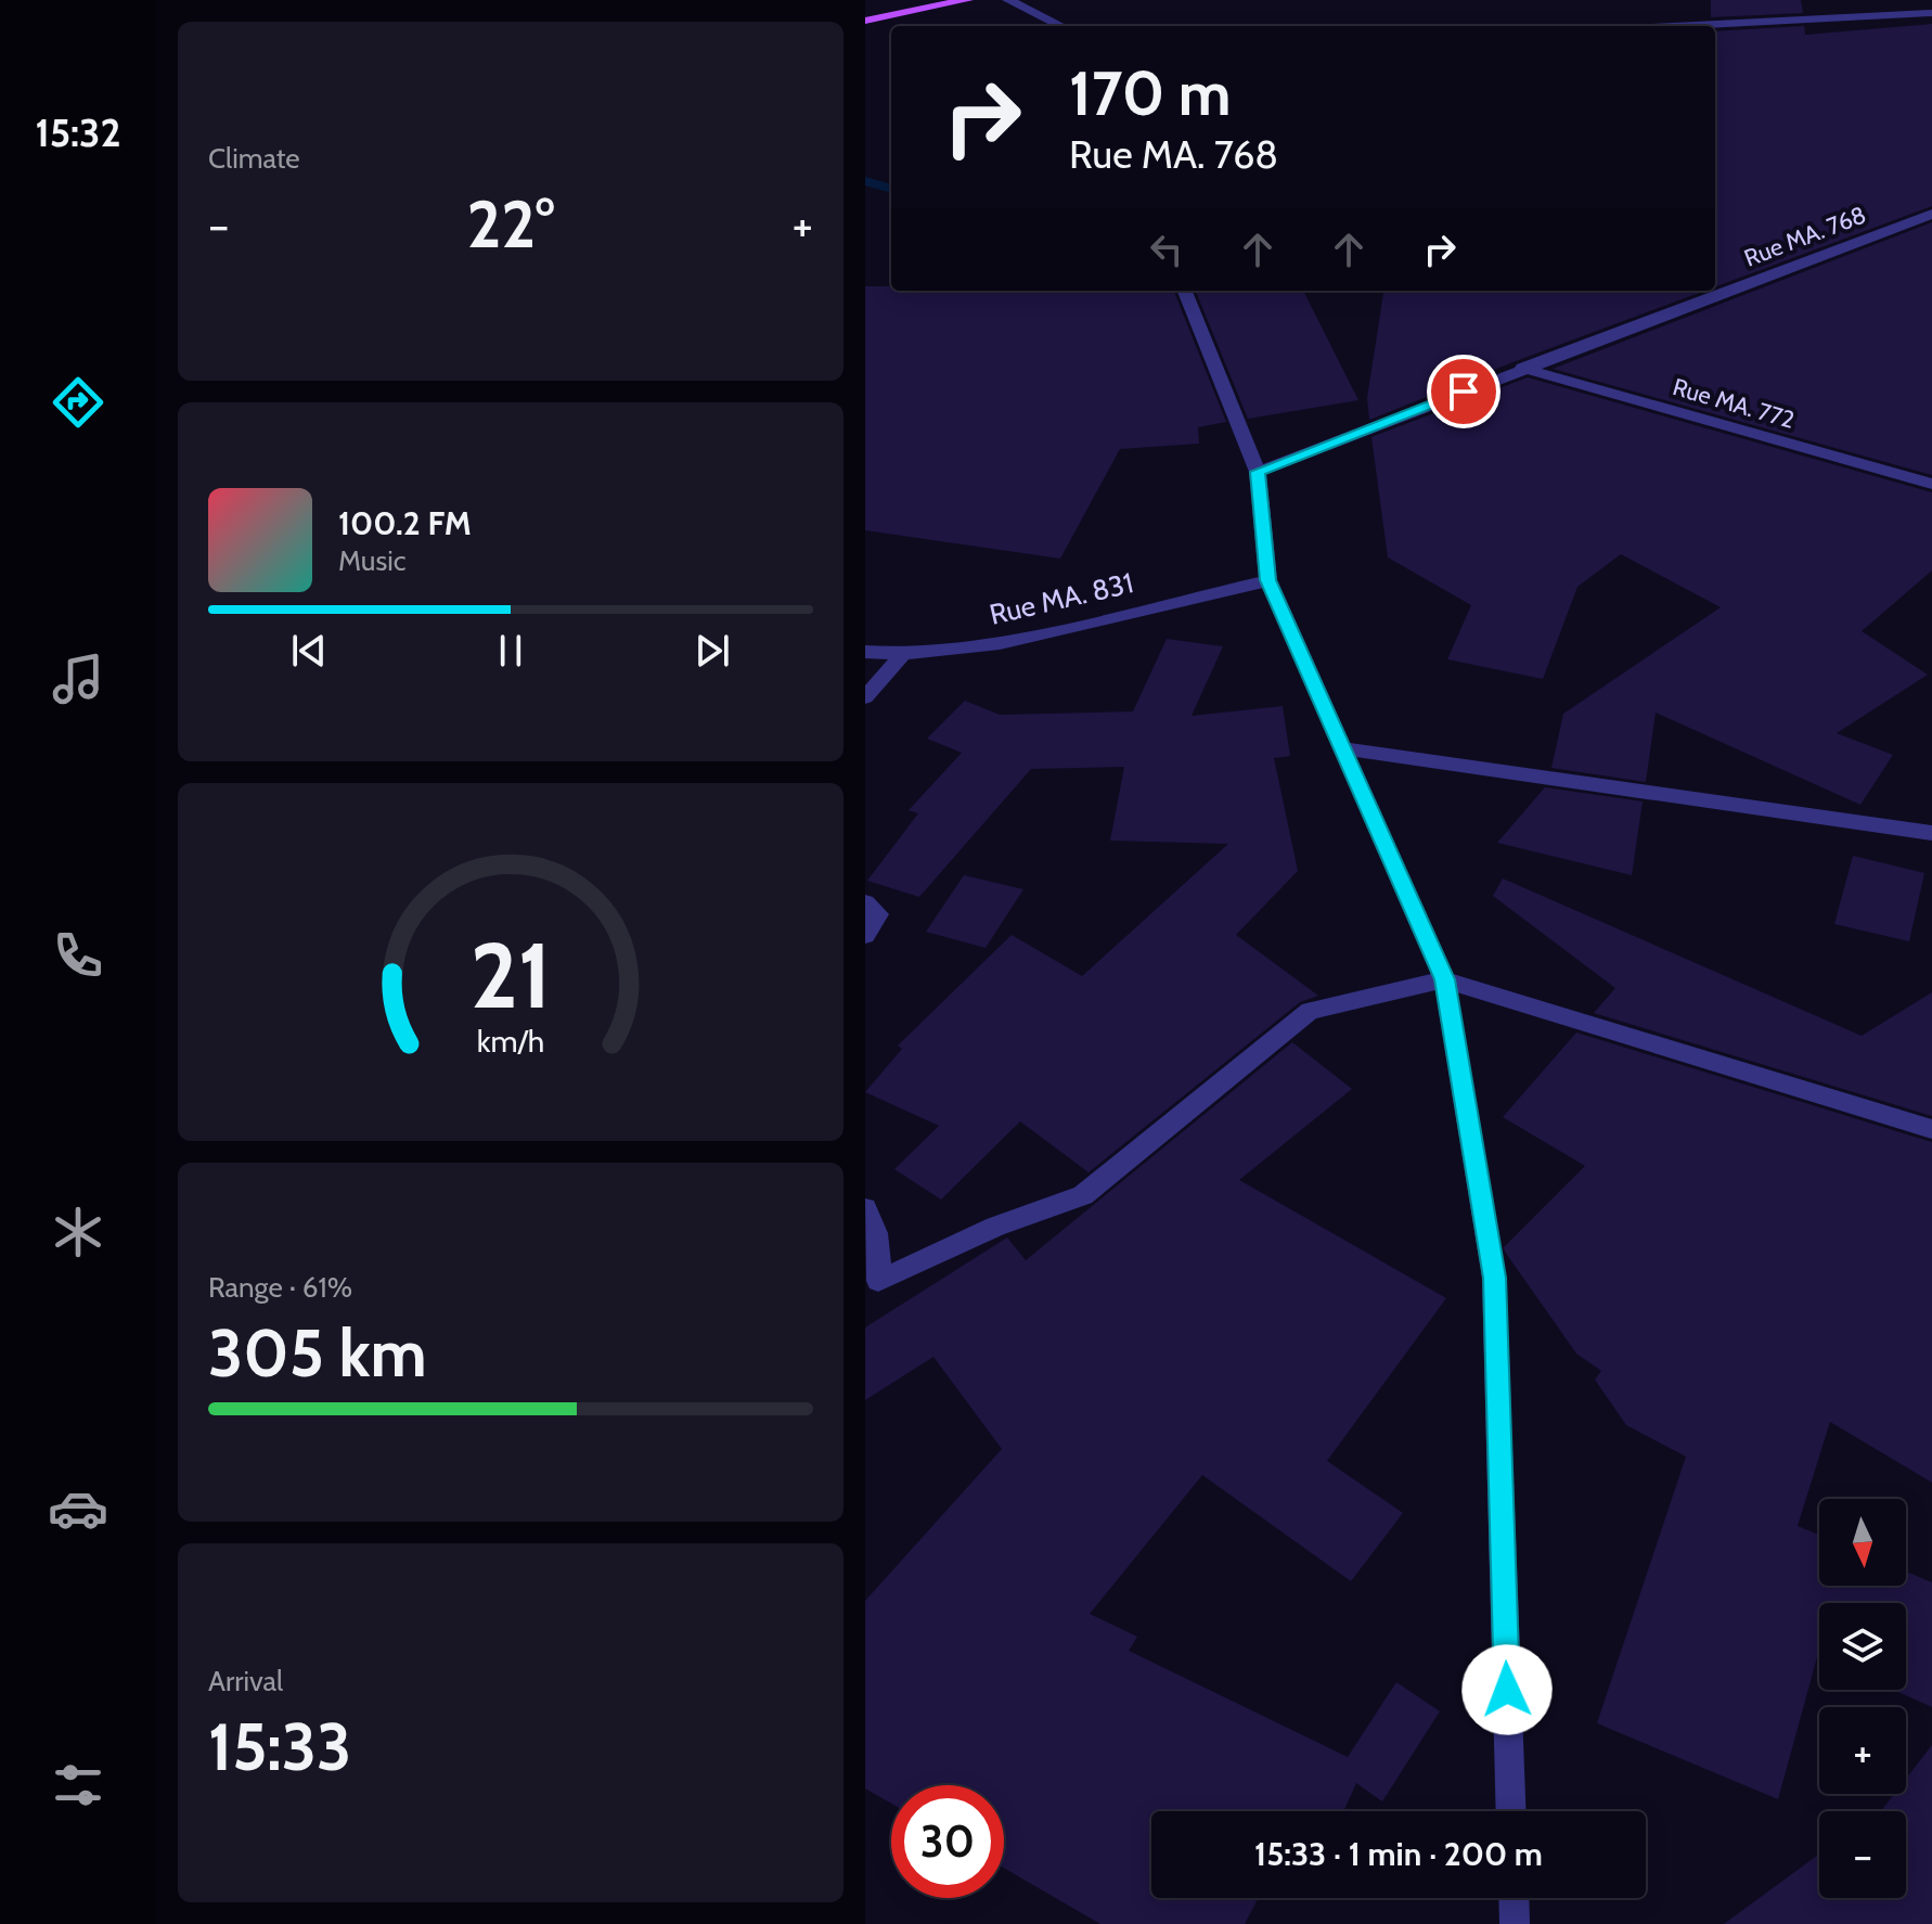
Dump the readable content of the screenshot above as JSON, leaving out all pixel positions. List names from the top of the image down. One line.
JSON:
{"streets":{"street":["Rue MA. 768","Rue MA. 772","Rue MA. 831"]},"crossings":[["Rue MA. 768","Rue MA. 772"]],"north":"bottom","page":{"tabs":"15:32","tile":["Climate",["Range · 61%","305 km"],["Arrival","15:33"]],"turn":["170 m","Rue MA. 768"],"heat":["−","22°","+"],"song":["100.2 FM","Music"],"map_buttons":["+","−"],"limit":"30","trip":"15:33 · 1 min · 200 m","gauge":["21","km/h"]}}
